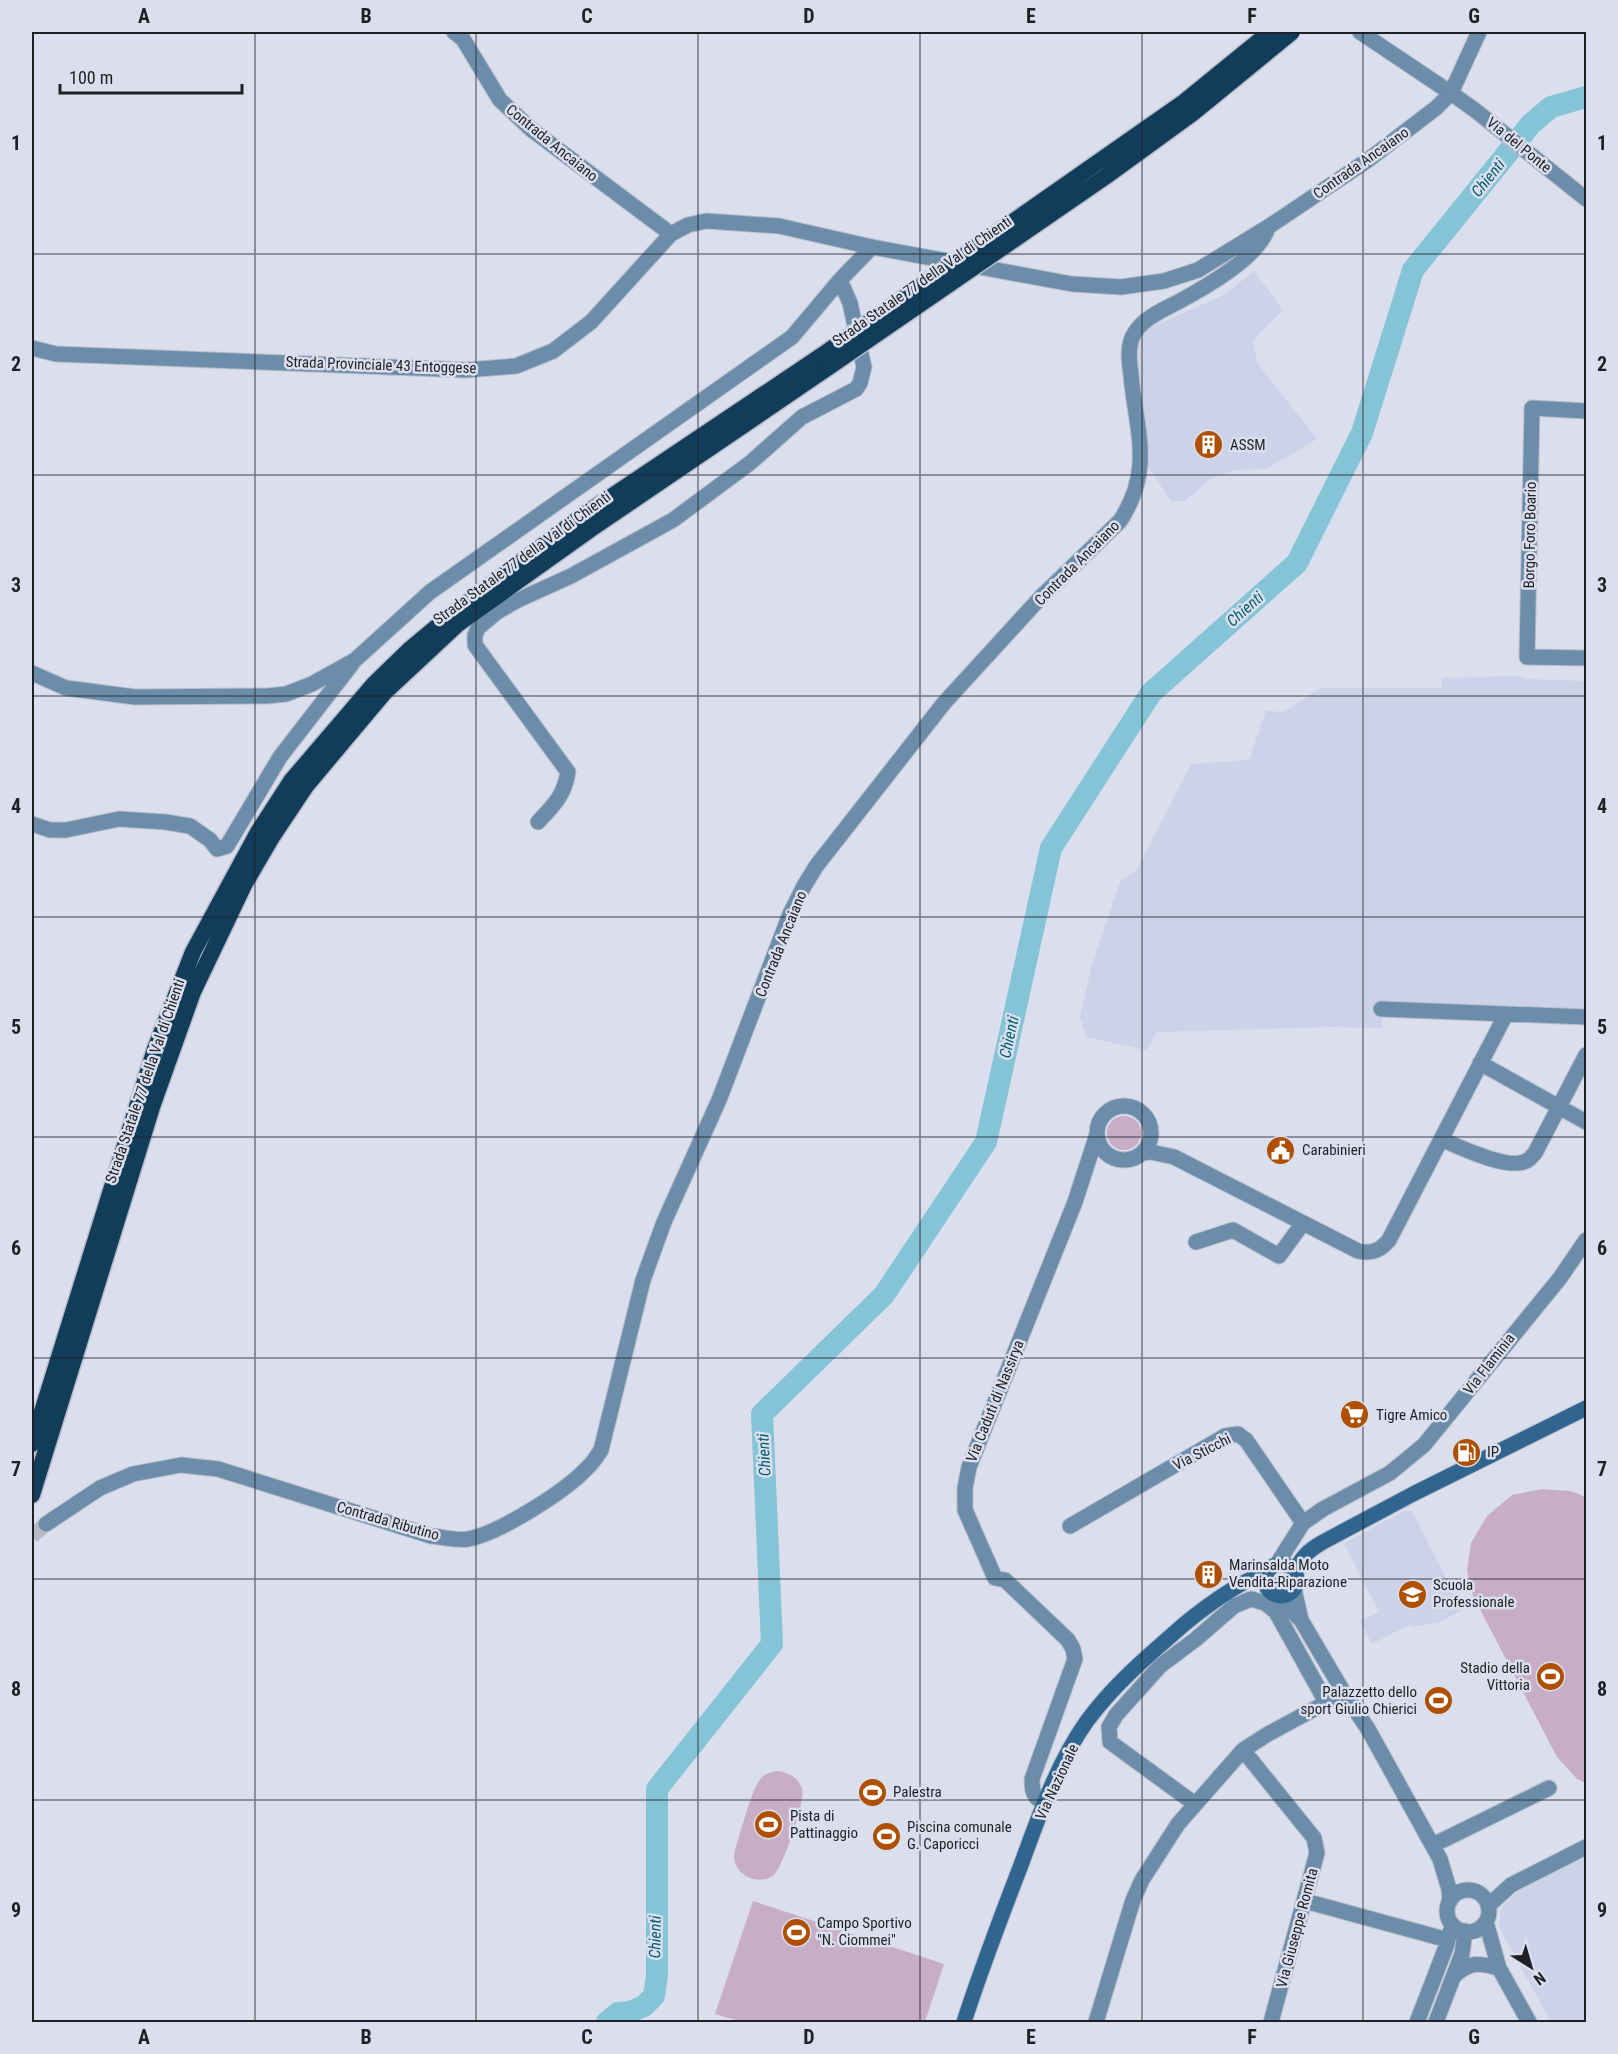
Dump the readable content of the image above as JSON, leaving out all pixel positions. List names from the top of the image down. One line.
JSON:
{"streets":{"highway":["Strada Statale 77 della Val di Chienti"],"main road":["Via Nazionale"],"street":["Contrada Ancaiano","Via del Ponte","Strada Provinciale 43 Entoggese","Borgo Foro Boario","Via Flaminia","Via Caduti di Nassirya","Via Sticchi","Contrada Ributino","Via Giuseppe Romita"]},"crossings":[["Contrada Ancaiano","Via del Ponte"],["Contrada Ancaiano","Strada Provinciale 43 Entoggese"],["Contrada Ancaiano","Contrada Ributino"],["Via Flaminia","Via Sticchi"],["Via Flaminia","Via Nazionale"],["Via Caduti di Nassirya","Via Nazionale"]],"water":["Chienti"],"places":{"building":["ASSM","Marinsalda Moto Vendita-Riparazione"],"public building":["Carabinieri"],"supermarket":["Tigre Amico"],"fuel station":["IP"],"school or university":["Scuola Professionale"],"sports":["Stadio della Vittoria","Palazzetto dello sport Giulio Chierici","Palestra","Pista di Pattinaggio","Piscina comunale G. Caporicci","Campo Sportivo \"N. Ciommei\""]},"scale_bar":"100 m","north":"bottom right","grid":{"columns":["A","B","C","D","E","F","G"],"rows":["1","2","3","4","5","6","7","8","9"]}}
